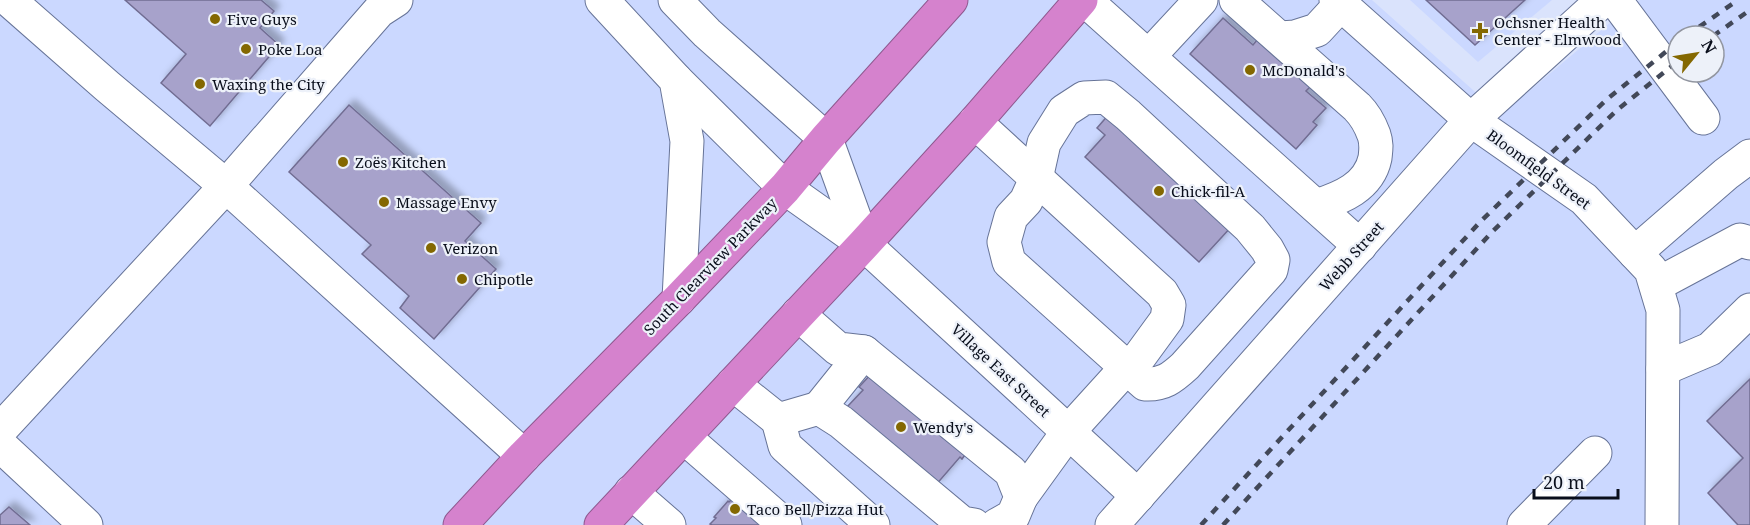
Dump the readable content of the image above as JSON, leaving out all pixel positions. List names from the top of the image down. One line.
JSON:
{"streets":{"highway":["South Clearview Parkway"],"street":["Bloomfield Street","Webb Street","Village East Street"]},"crossings":[["Bloomfield Street","Webb Street"],["Webb Street","Village East Street"],["South Clearview Parkway","Village East Street"]],"places":{"other":["Five Guys","Poke Loa","McDonald's","Waxing the City","Zoës Kitchen","Chick-fil-A","Massage Envy","Verizon","Chipotle","Wendy's","Taco Bell/Pizza Hut"],"health":["Ochsner Health Center - Elmwood"]},"scale_bar":"20 m","north":"top right"}
